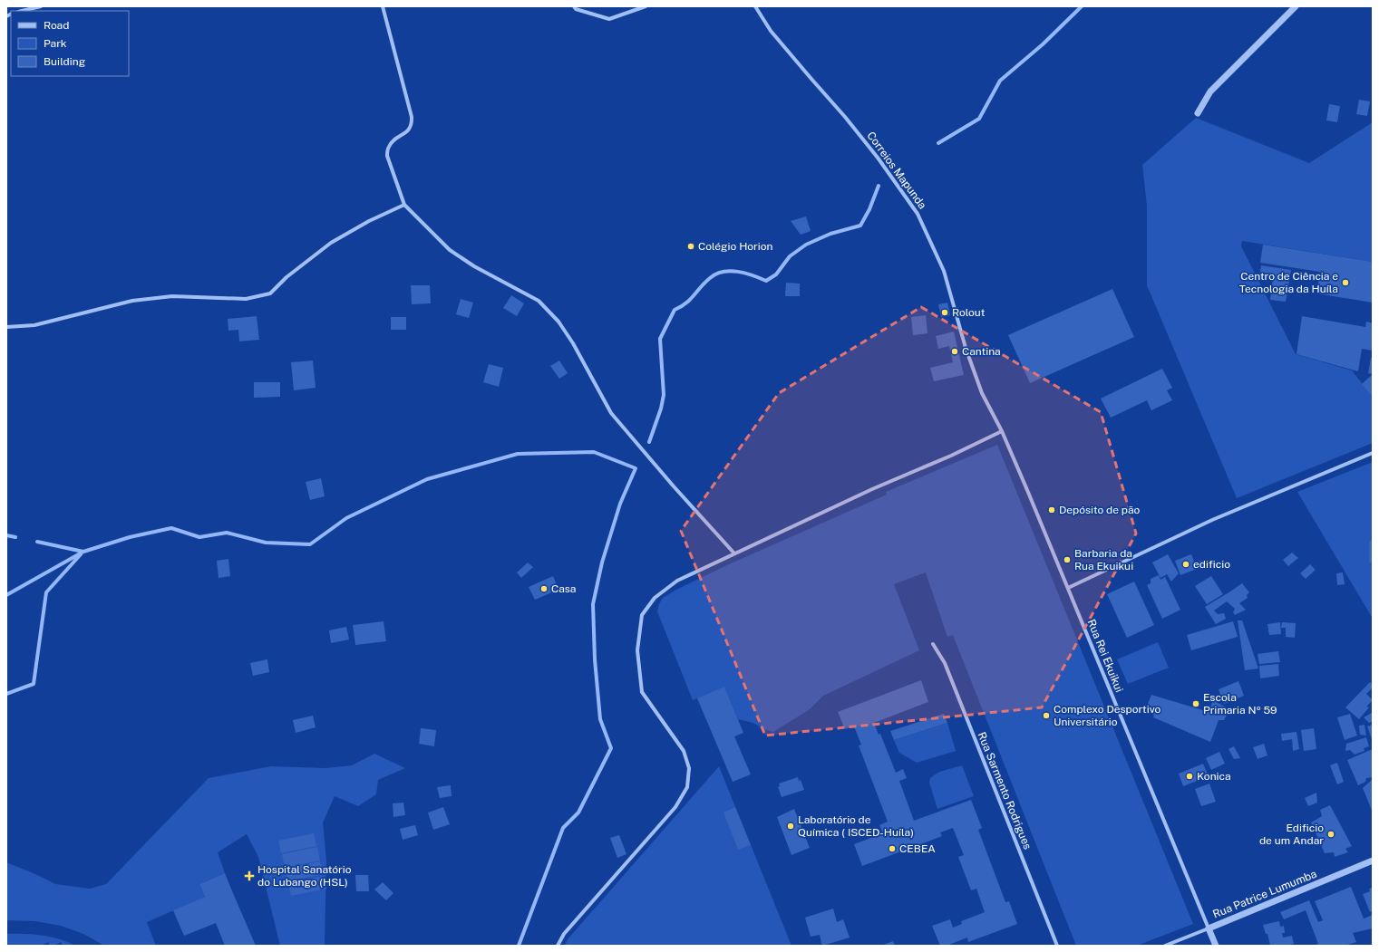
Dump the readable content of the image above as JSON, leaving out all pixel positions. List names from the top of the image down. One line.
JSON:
{"streets":{"street":["Correios Mapunda","Rua Rei Ekuikui","Rua Sarmento Rodrigues","Rua Patrice Lumumba"]},"crossings":[["Correios Mapunda","Rua Rei Ekuikui"],["Rua Rei Ekuikui","Rua Patrice Lumumba"]],"places":{"other":["Colégio Horion","Centro de Ciência e Tecnologia da Huíla","Rolout","Cantina","Depósito de pão","Barbaria da Rua Ekuikui","edificio","Casa","Escola Primaria Nº 59","Complexo Desportivo Universitário","Konica","Laboratório de Química ( ISCED-Huíla)","Edificio de um Andar","CEBEA"],"health":["Hospital Sanatório do Lubango (HSL)"]},"legend":["Road","Park","Building"]}
